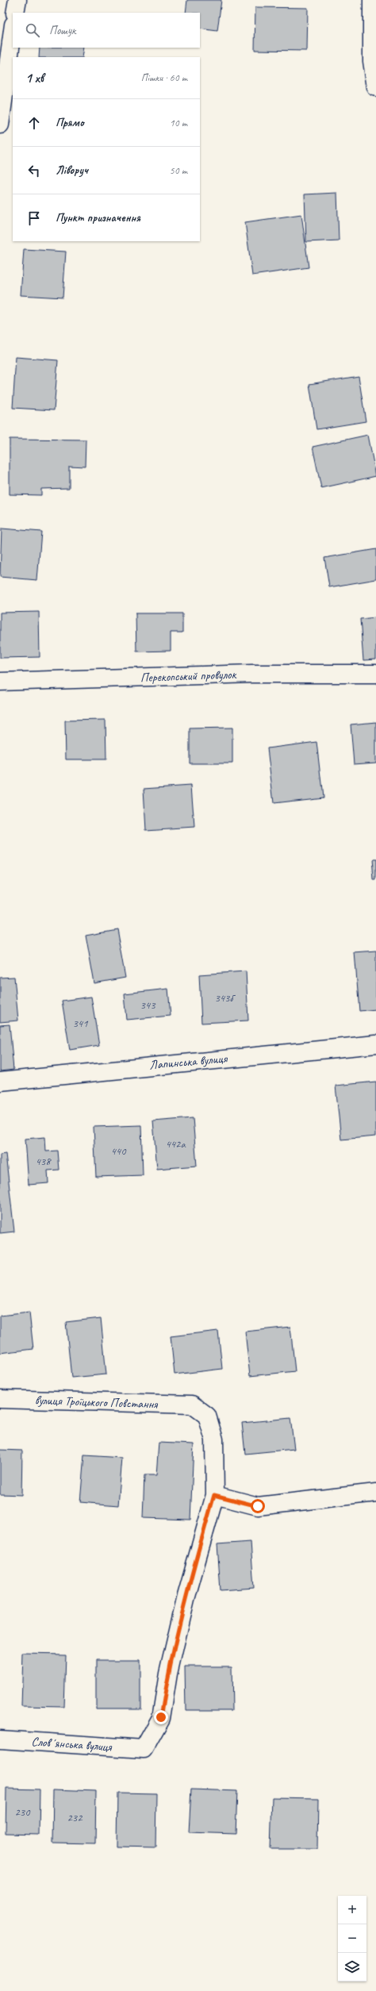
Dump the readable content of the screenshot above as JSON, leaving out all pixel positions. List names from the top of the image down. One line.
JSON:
{"streets":{"street":["Перекопський провулок","Лапинська вулиця","вулиця Троїцького Повстання","Словʼянська вулиця"]},"crossings":[["вулиця Троїцького Повстання","Словʼянська вулиця"]],"house_numbers":["343б","343","341","442а","440","438","230","232"],"page":{"search":"Пошук","heading":["1 хв","Пішки · 60 m"],"list":[["Прямо","10 m"],["Ліворуч","50 m"],"Пункт призначення"],"map_buttons":["+","−"]}}
